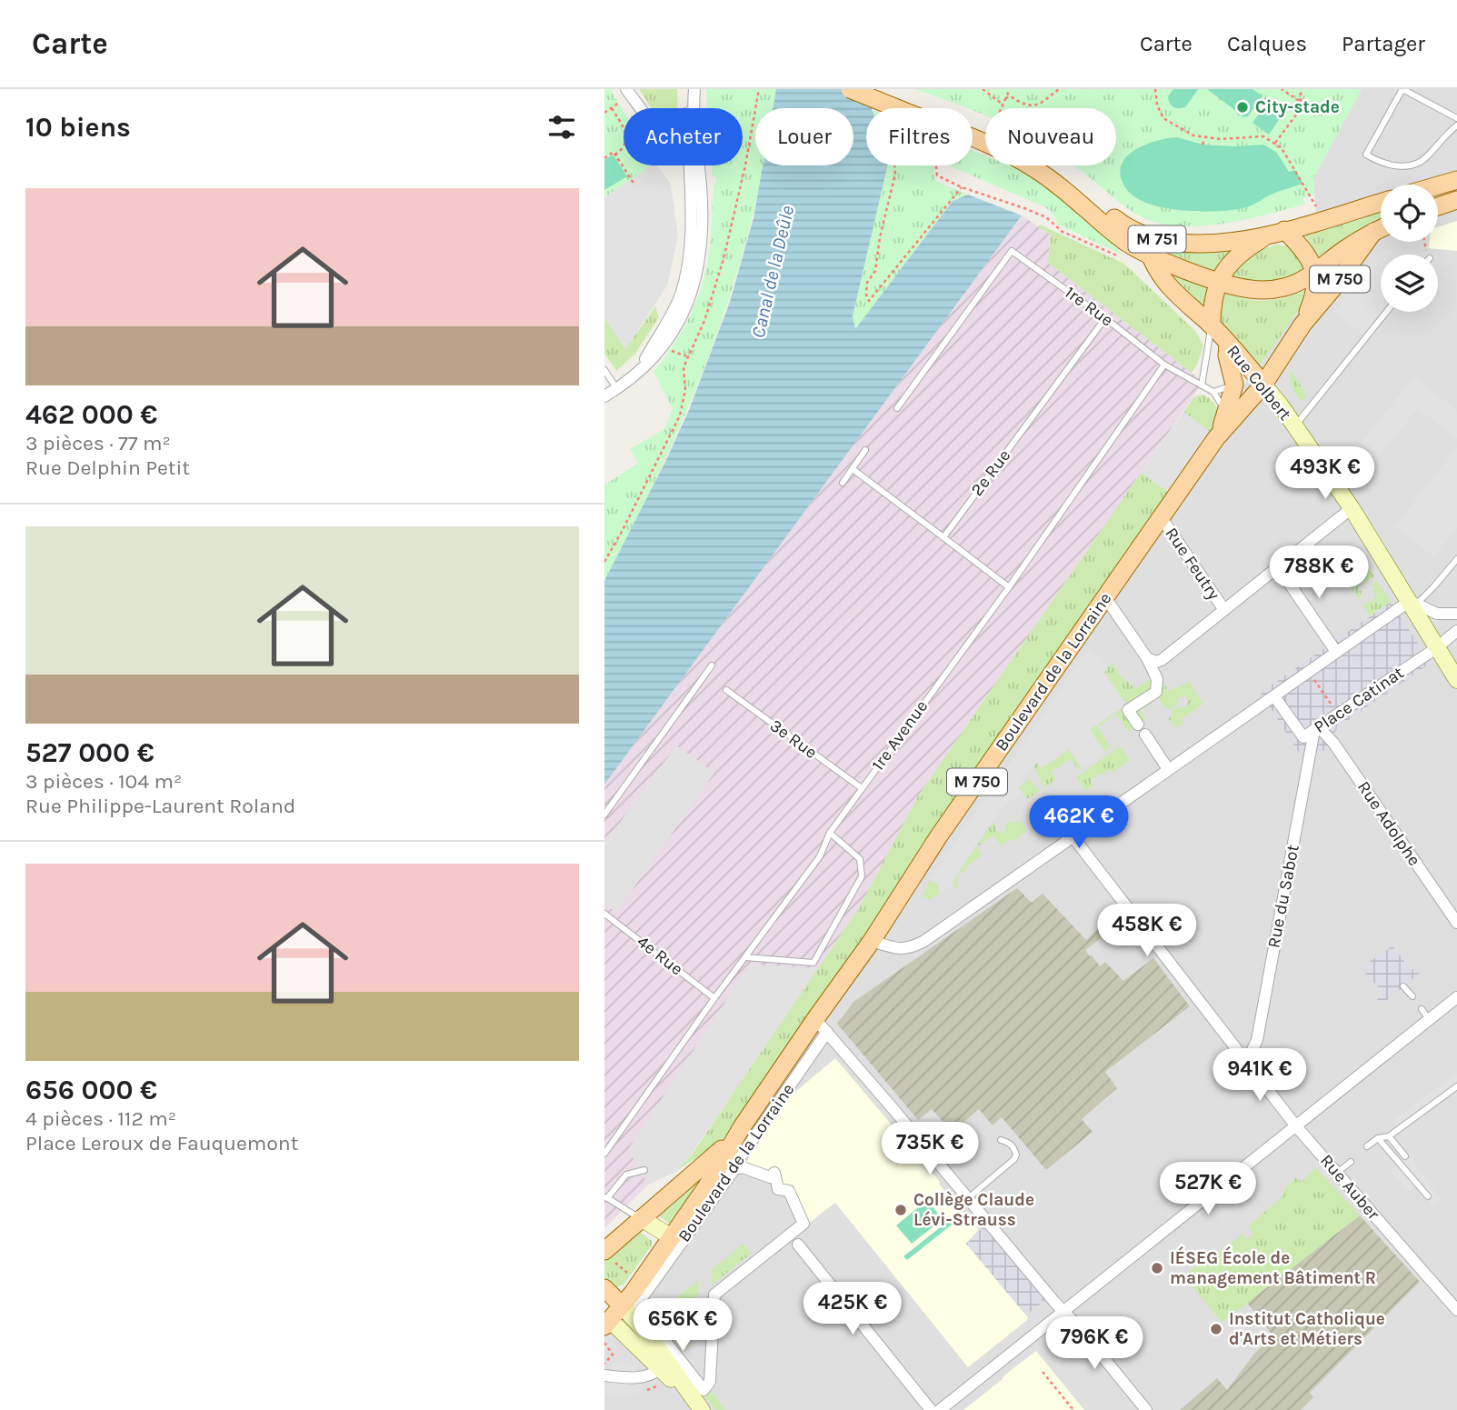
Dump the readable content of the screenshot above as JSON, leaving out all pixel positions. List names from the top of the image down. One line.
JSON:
{"streets":{"main road":["M 751","M 750","Rue Colbert","Boulevard de la Lorraine"],"street":["Rue Feutry","Place Catinat","Rue Adolphe","Rue du Sabot","Rue Auber"],"lane":["1re Rue","2e Rue","1re Avenue","3e Rue","4e Rue"]},"crossings":[["M 751","Rue Colbert"],["M 751","Boulevard de la Lorraine"],["M 750","Boulevard de la Lorraine"],["1re Rue","2e Rue"],["1re Rue","1re Avenue"],["Rue Colbert","Boulevard de la Lorraine"],["Rue Colbert","Place Catinat"],["Rue Feutry","Boulevard de la Lorraine"],["Place Catinat","Rue Adolphe"],["Place Catinat","Rue du Sabot"],["1re Avenue","3e Rue"],["1re Avenue","4e Rue"],["Rue Adolphe","Rue du Sabot"],["Rue du Sabot","Rue Auber"]],"water":["Canal de la Deûle"],"places":["City-stade","Collège Claude Lévi-Strauss","IÉSEG École de management Bâtiment R","Institut Catholique d'Arts et Métiers"],"page":{"header":"Carte","nav":["Carte","Calques","Partager"],"heading":"10 biens","chip":["Acheter","Louer","Filtres","Nouveau"],"list":[{"name":"462 000 €","note":"3 pièces · 77 m² · Rue Delphin Petit"},{"name":"527 000 €","note":"3 pièces · 104 m² · Rue Philippe-Laurent Roland"},{"name":"656 000 €","note":"4 pièces · 112 m² · Place Leroux de Fauquemont"}],"price":["493K €","788K €","462K €","458K €","941K €","735K €","527K €","425K €","656K €","796K €"]}}
